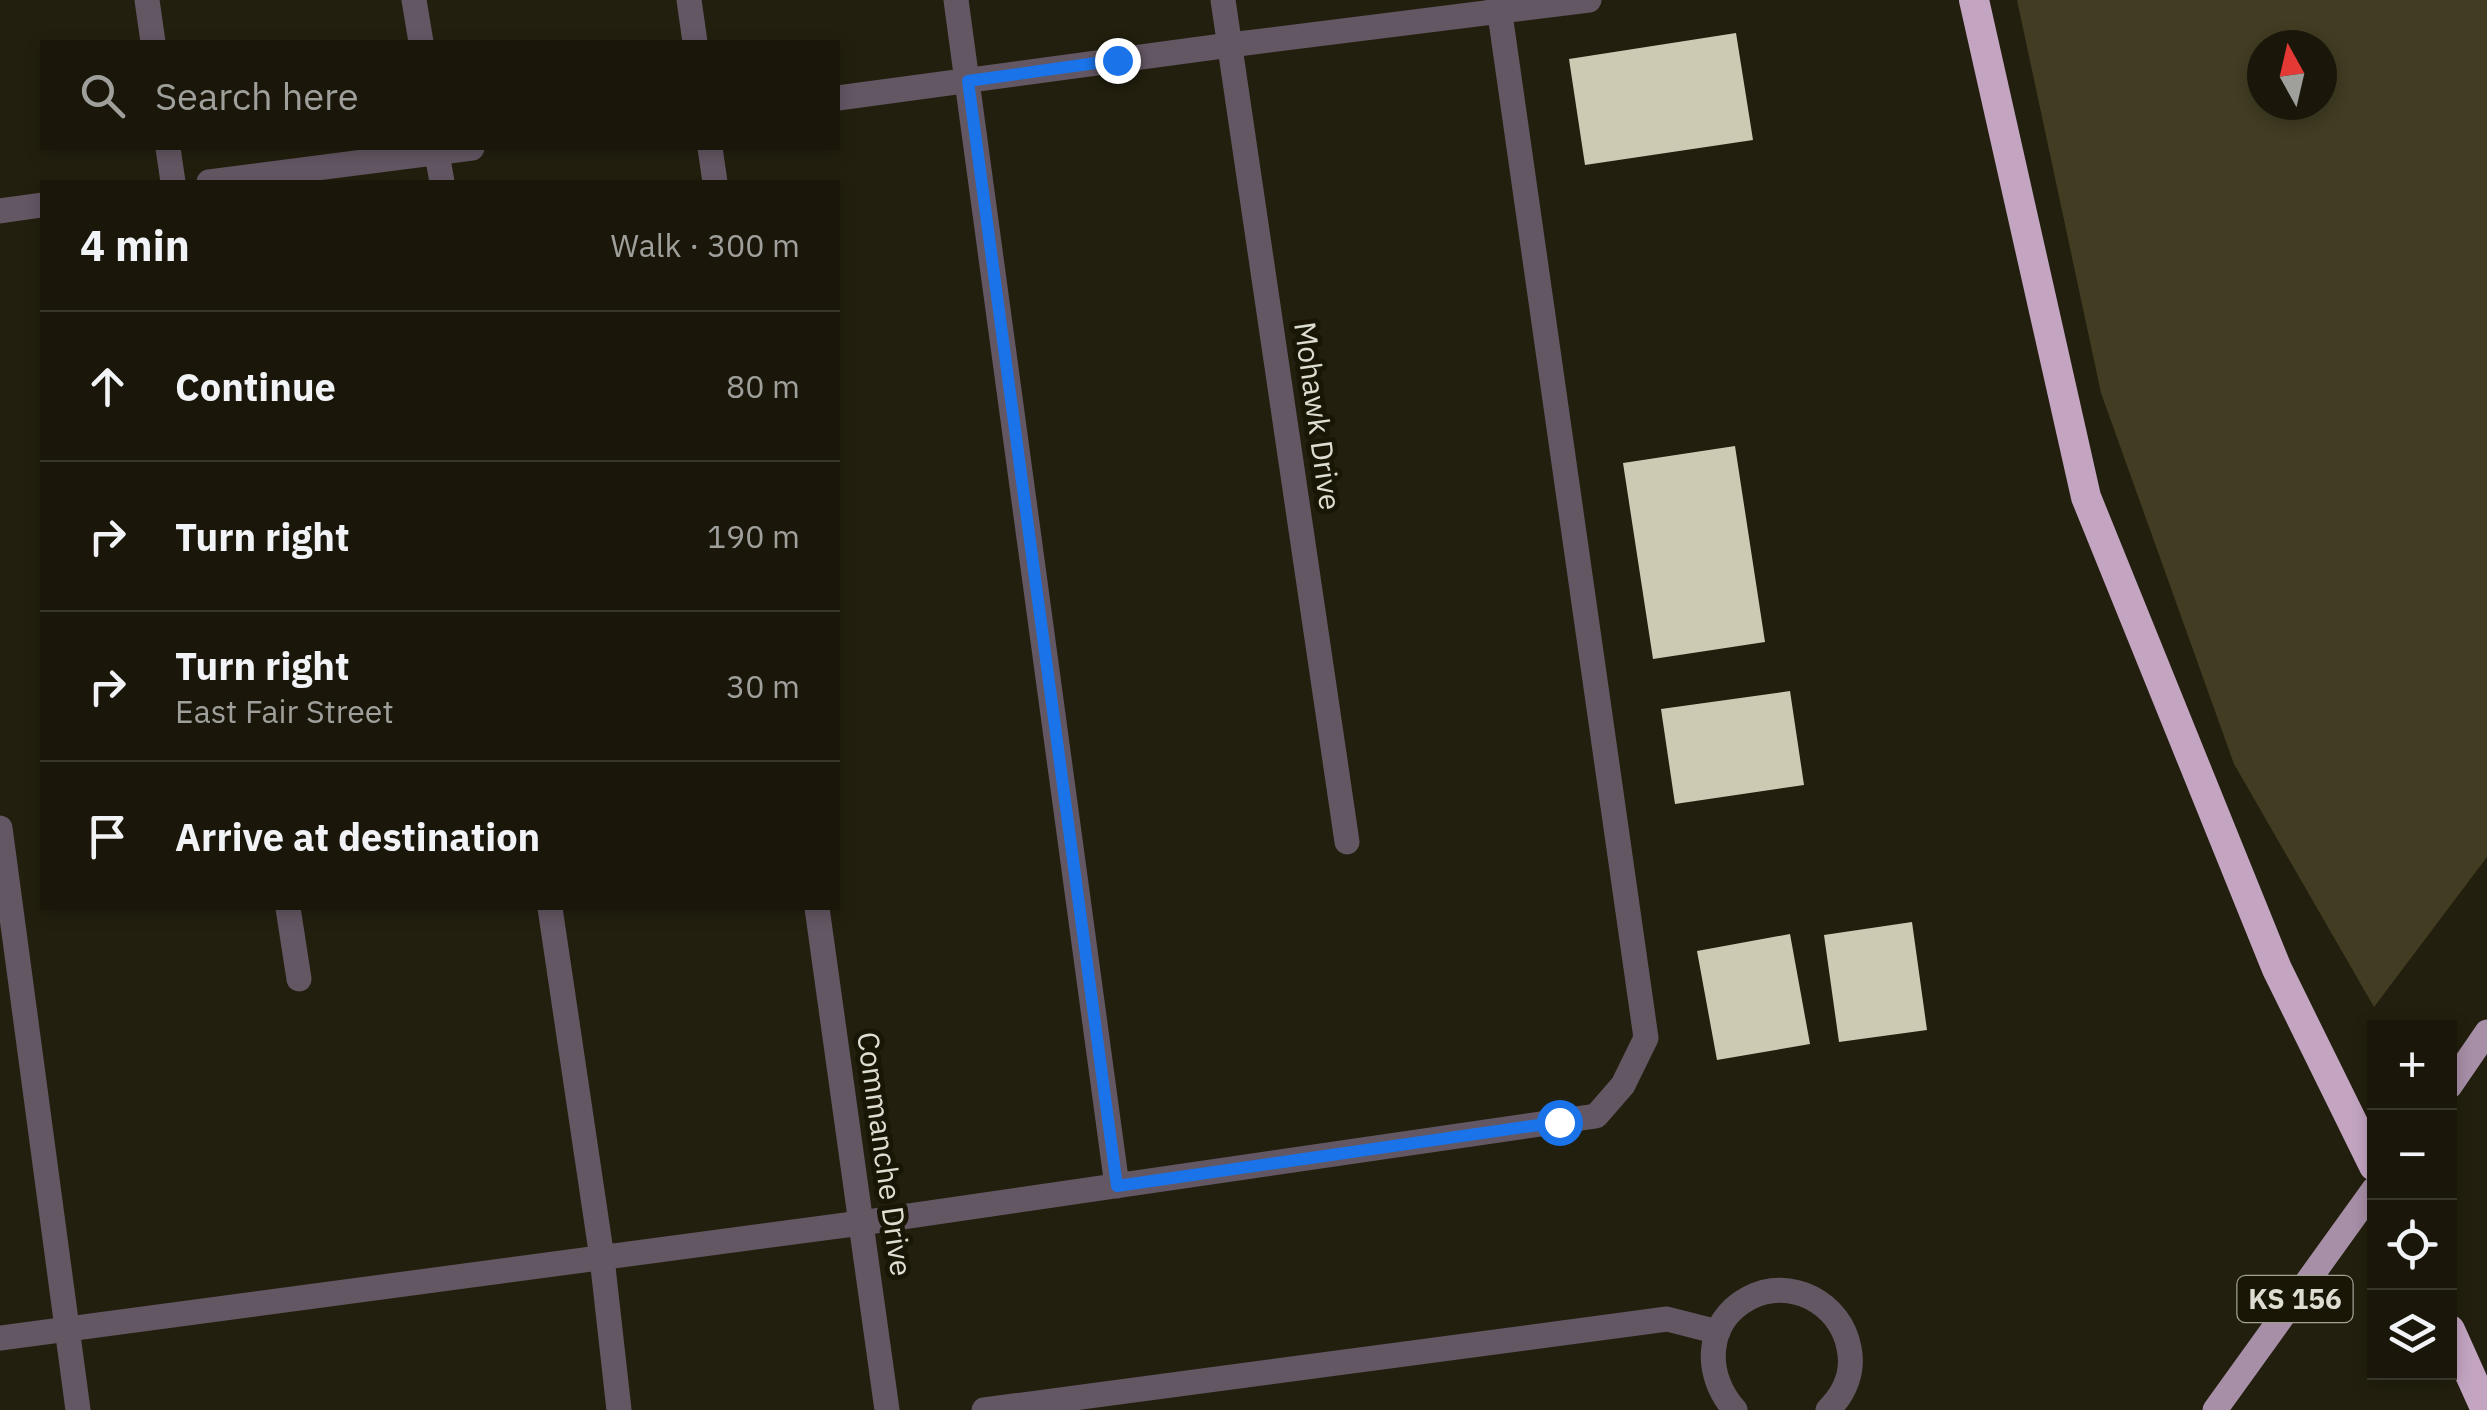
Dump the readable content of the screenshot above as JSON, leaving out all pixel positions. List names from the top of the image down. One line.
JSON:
{"streets":{"main road":["KS 156"],"street":["Mohawk Drive","Commanche Drive"]},"north":"top","page":{"search":"Search here","heading":["4 min","Walk · 300 m"],"list":[["Continue","80 m"],["Turn right","190 m"],["Turn right","East Fair Street","30 m"],"Arrive at destination"],"map_buttons":["+","−"]}}
